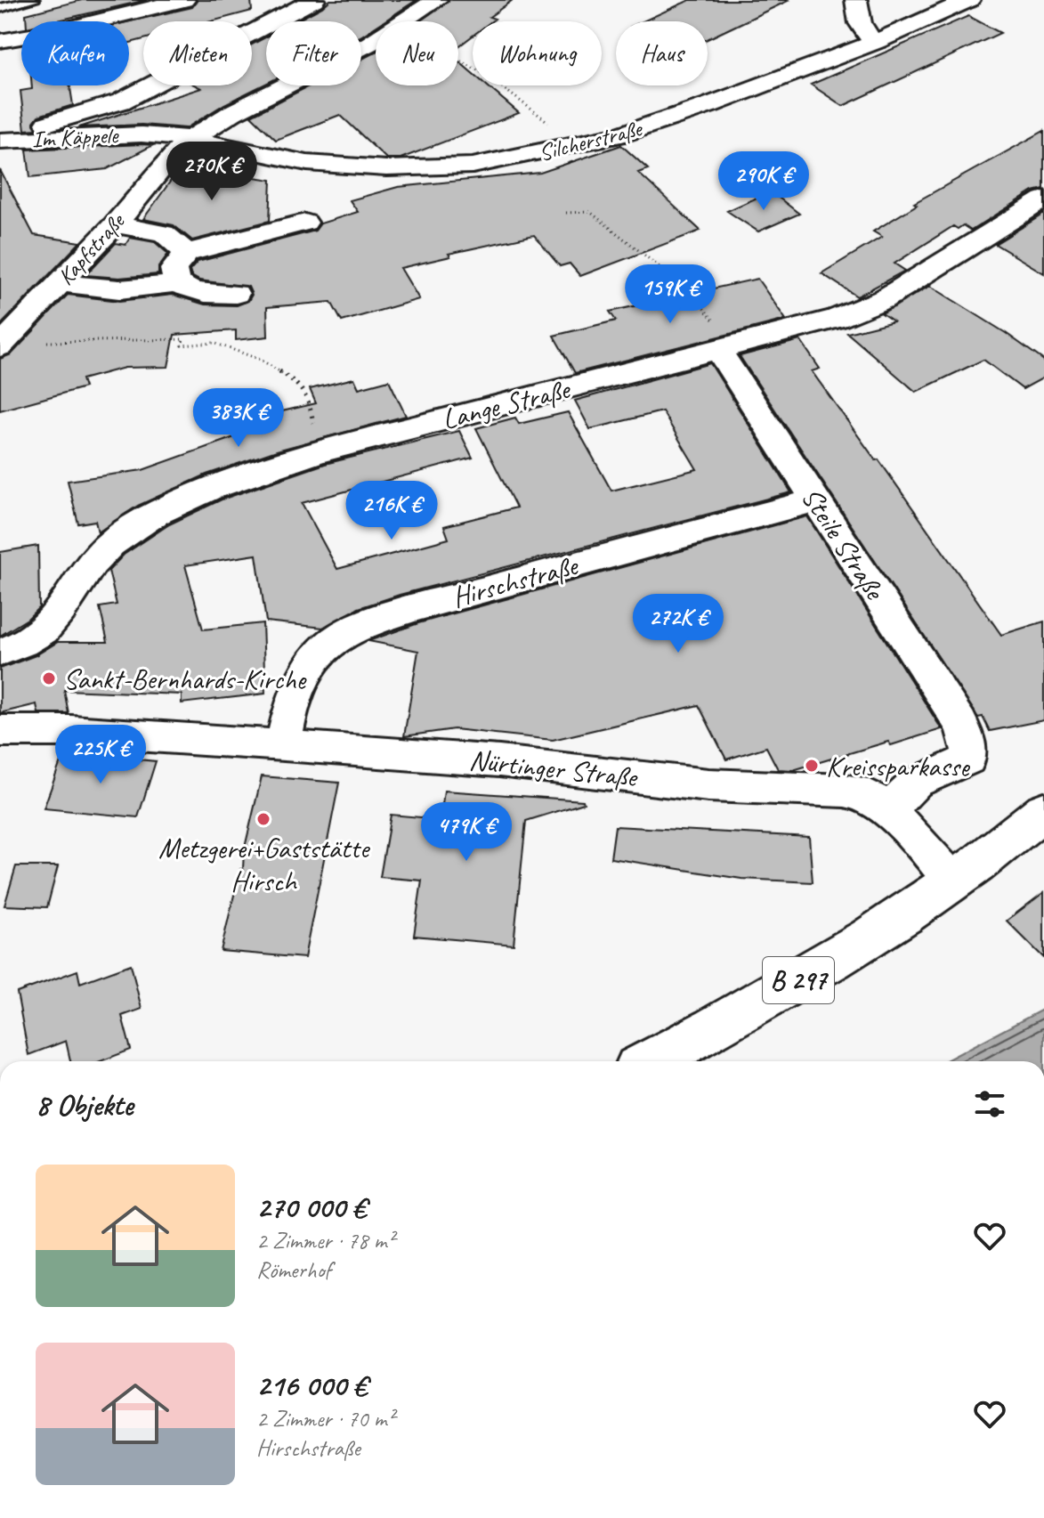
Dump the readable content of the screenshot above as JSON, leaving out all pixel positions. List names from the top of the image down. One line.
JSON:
{"streets":{"main road":["B 297"],"street":["Im Käppele","Silcherstraße","Kapfstraße","Lange Straße","Steile Straße","Hirschstraße","Nürtinger Straße"]},"crossings":[["Im Käppele","Silcherstraße"],["Im Käppele","Kapfstraße"],["Silcherstraße","Kapfstraße"],["Lange Straße","Steile Straße"],["Steile Straße","Hirschstraße"],["Steile Straße","Nürtinger Straße"],["Hirschstraße","Nürtinger Straße"],["Nürtinger Straße","B 297"]],"places":["Sankt-Bernhards-Kirche","Kreissparkasse","Metzgerei+Gaststätte Hirsch"],"page":{"chip":["Kaufen","Mieten","Filter","Neu","Wohnung","Haus"],"price":["270K €","290K €","159K €","383K €","216K €","272K €","225K €","479K €"],"heading":"8 Objekte","list":[{"name":"270 000 €","note":"2 Zimmer · 78 m² · Römerhof"},{"name":"216 000 €","note":"2 Zimmer · 70 m² · Hirschstraße"}]}}
